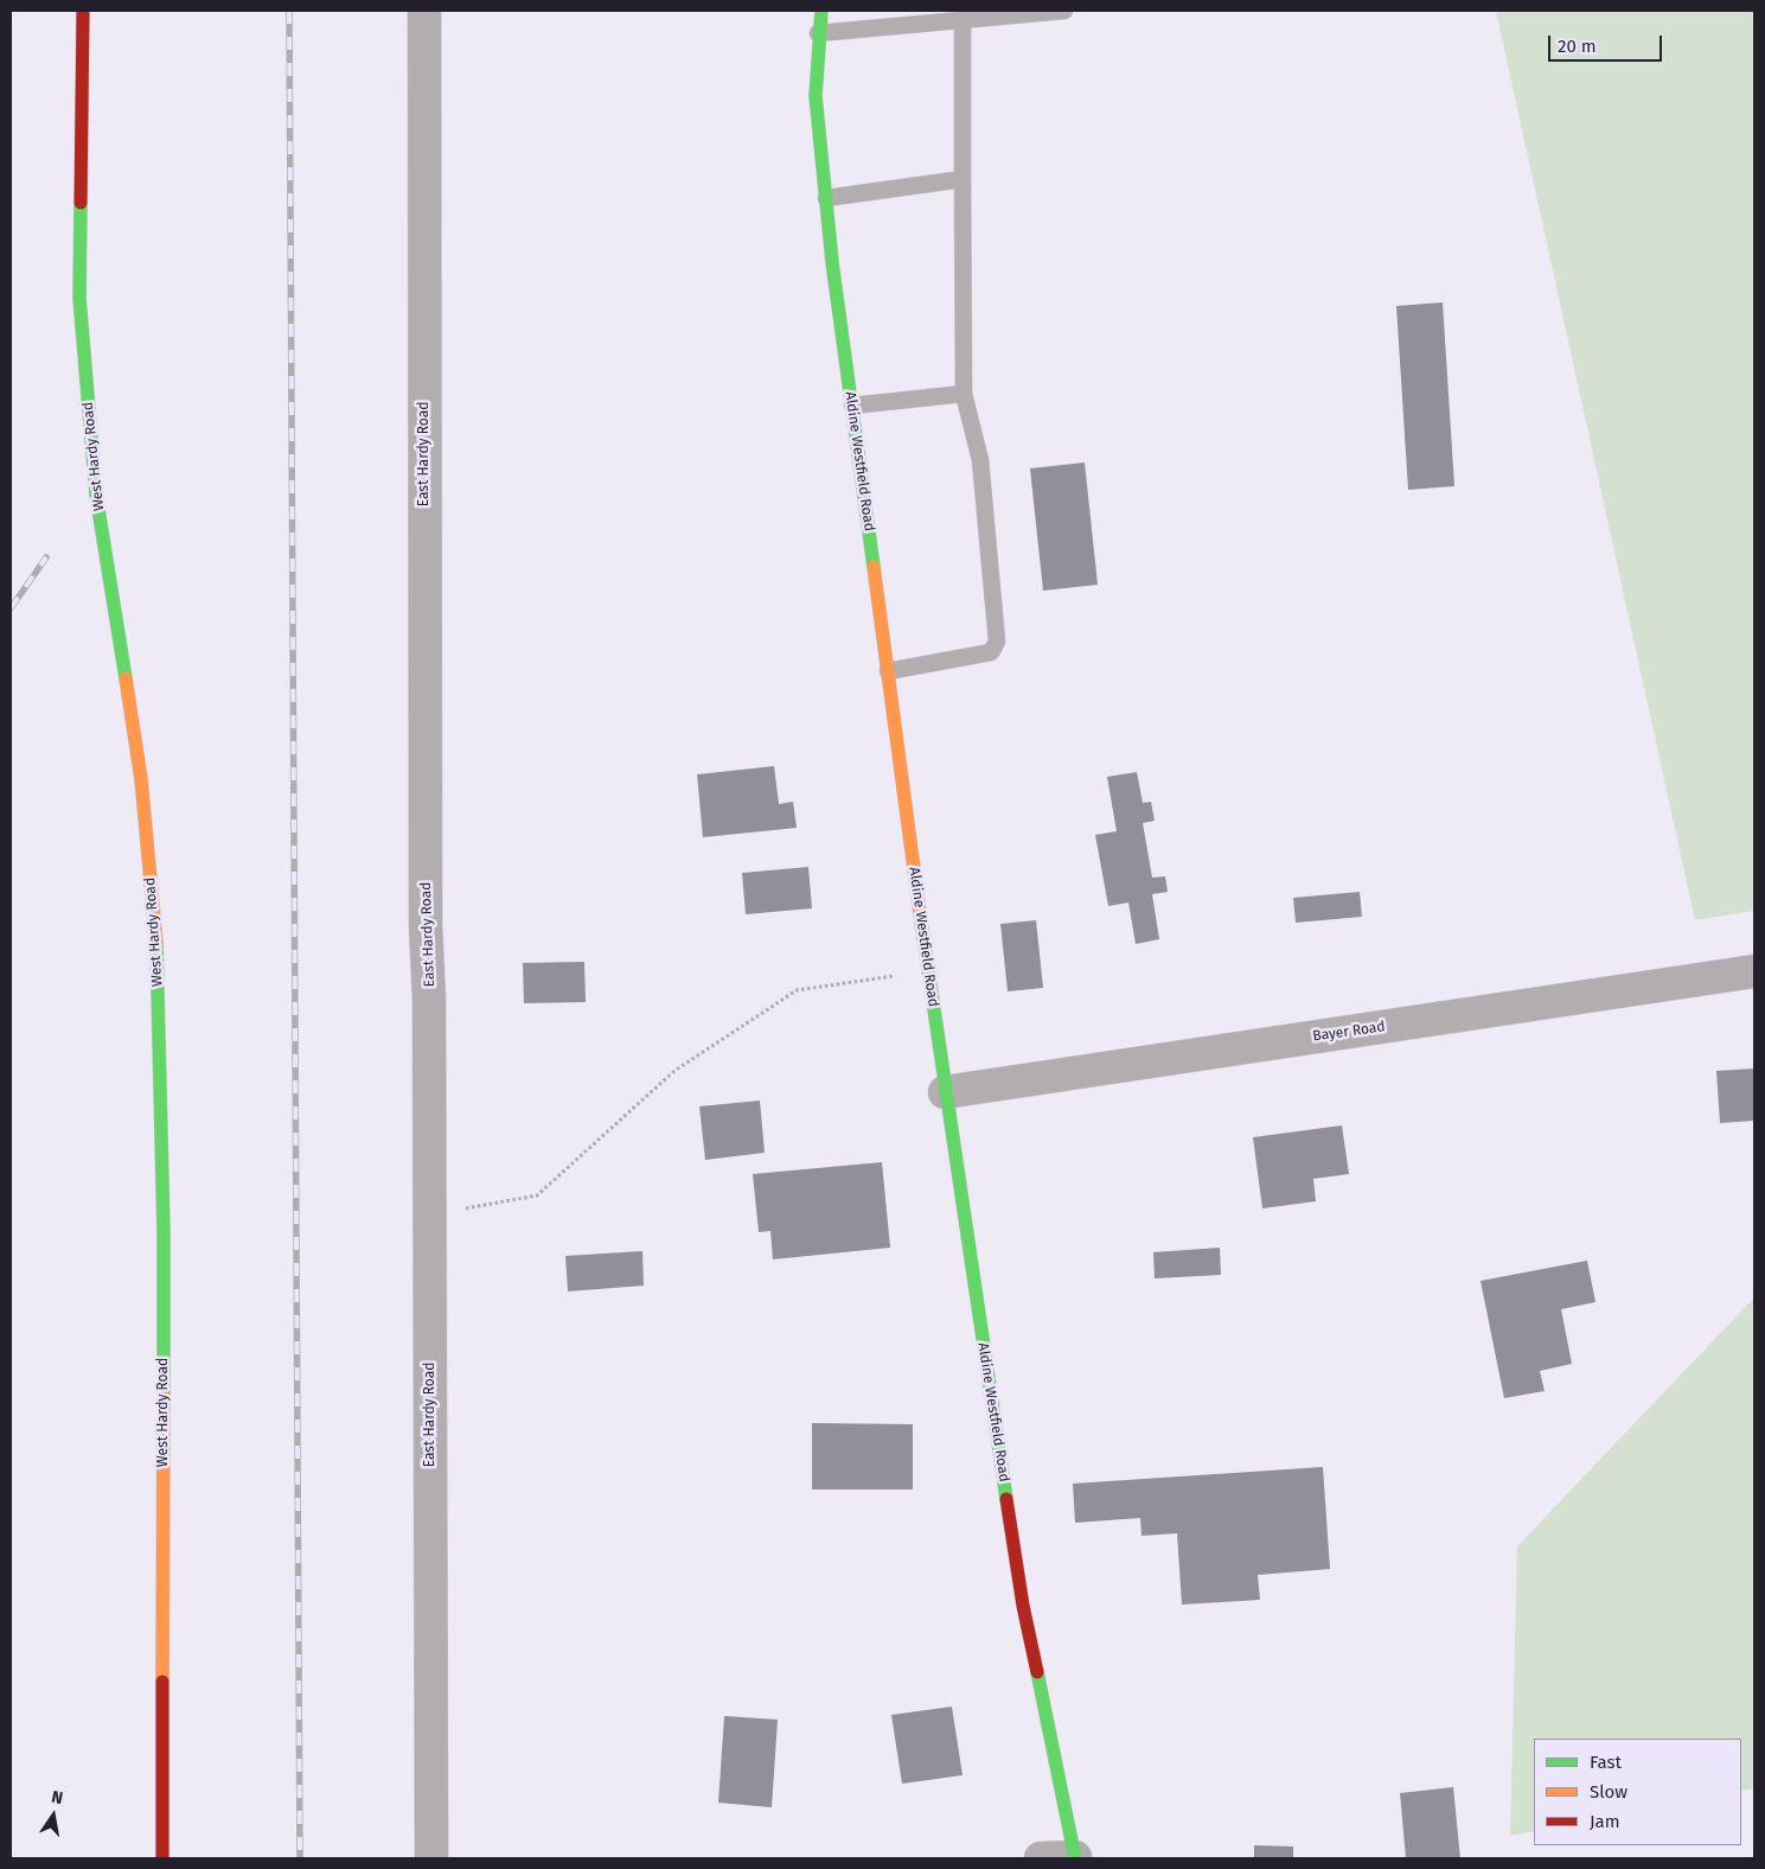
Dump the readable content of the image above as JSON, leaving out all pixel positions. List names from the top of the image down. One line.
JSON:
{"streets":{"main road":["West Hardy Road","Aldine Westfield Road"],"street":["East Hardy Road","Bayer Road"]},"crossings":[["Aldine Westfield Road","Bayer Road"]],"legend":["Fast","Slow","Jam"],"scale_bar":"20 m","north":"top"}
